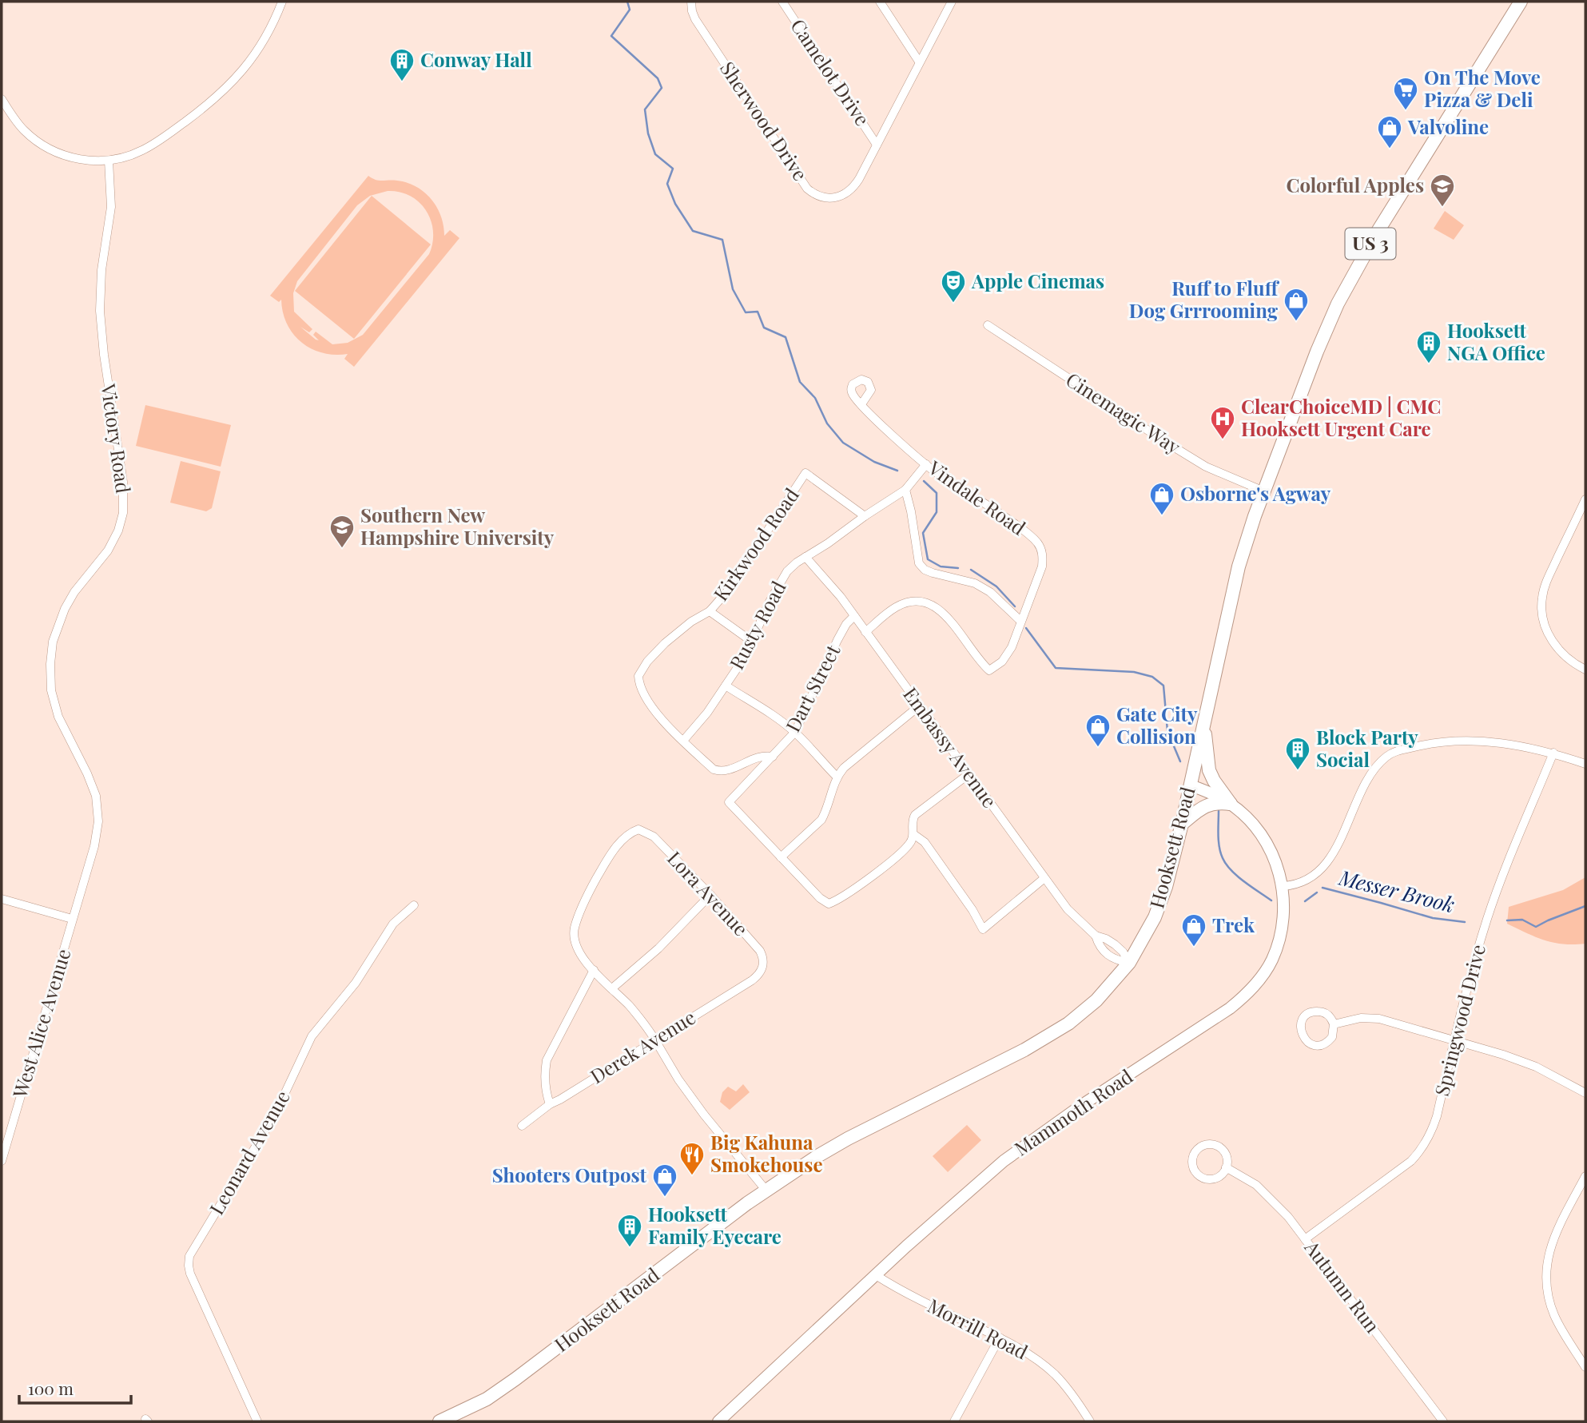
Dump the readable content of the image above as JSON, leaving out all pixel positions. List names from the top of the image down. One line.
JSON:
{"streets":{"main road":["US 3","Hooksett Road","Mammoth Road"],"street":["Camelot Drive","Sherwood Drive","Cinemagic Way","Victory Road","Vindale Road","Kirkwood Road","Rusty Road","Dart Street","Embassy Avenue","Lora Avenue","Springwood Drive","West Alice Avenue","Derek Avenue","Leonard Avenue","Autumn Run","Morrill Road"]},"crossings":[["Camelot Drive","Sherwood Drive"],["Cinemagic Way","Hooksett Road"],["Victory Road","West Alice Avenue"],["Vindale Road","Rusty Road"],["Vindale Road","Embassy Avenue"],["Kirkwood Road","Rusty Road"],["Rusty Road","Embassy Avenue"],["Dart Street","Embassy Avenue"],["Embassy Avenue","Hooksett Road"],["Hooksett Road","Mammoth Road"],["Lora Avenue","Derek Avenue"],["Springwood Drive","Autumn Run"],["Mammoth Road","Morrill Road"]],"water":["Messer Brook"],"places":{"building":["Conway Hall","Hooksett NGA Office","Block Party Social","Hooksett Family Eyecare"],"supermarket":["On The Move Pizza & Deli"],"shop":["Valvoline","Ruff to Fluff Dog Grrrooming","Osborne's Agway","Gate City Collision","Trek","Shooters Outpost"],"school or university":["Colorful Apples","Southern New Hampshire University"],"theatre":["Apple Cinemas"],"hospital":["ClearChoiceMD | CMC Hooksett Urgent Care"],"restaurant":["Big Kahuna Smokehouse"]},"scale_bar":"100 m"}
